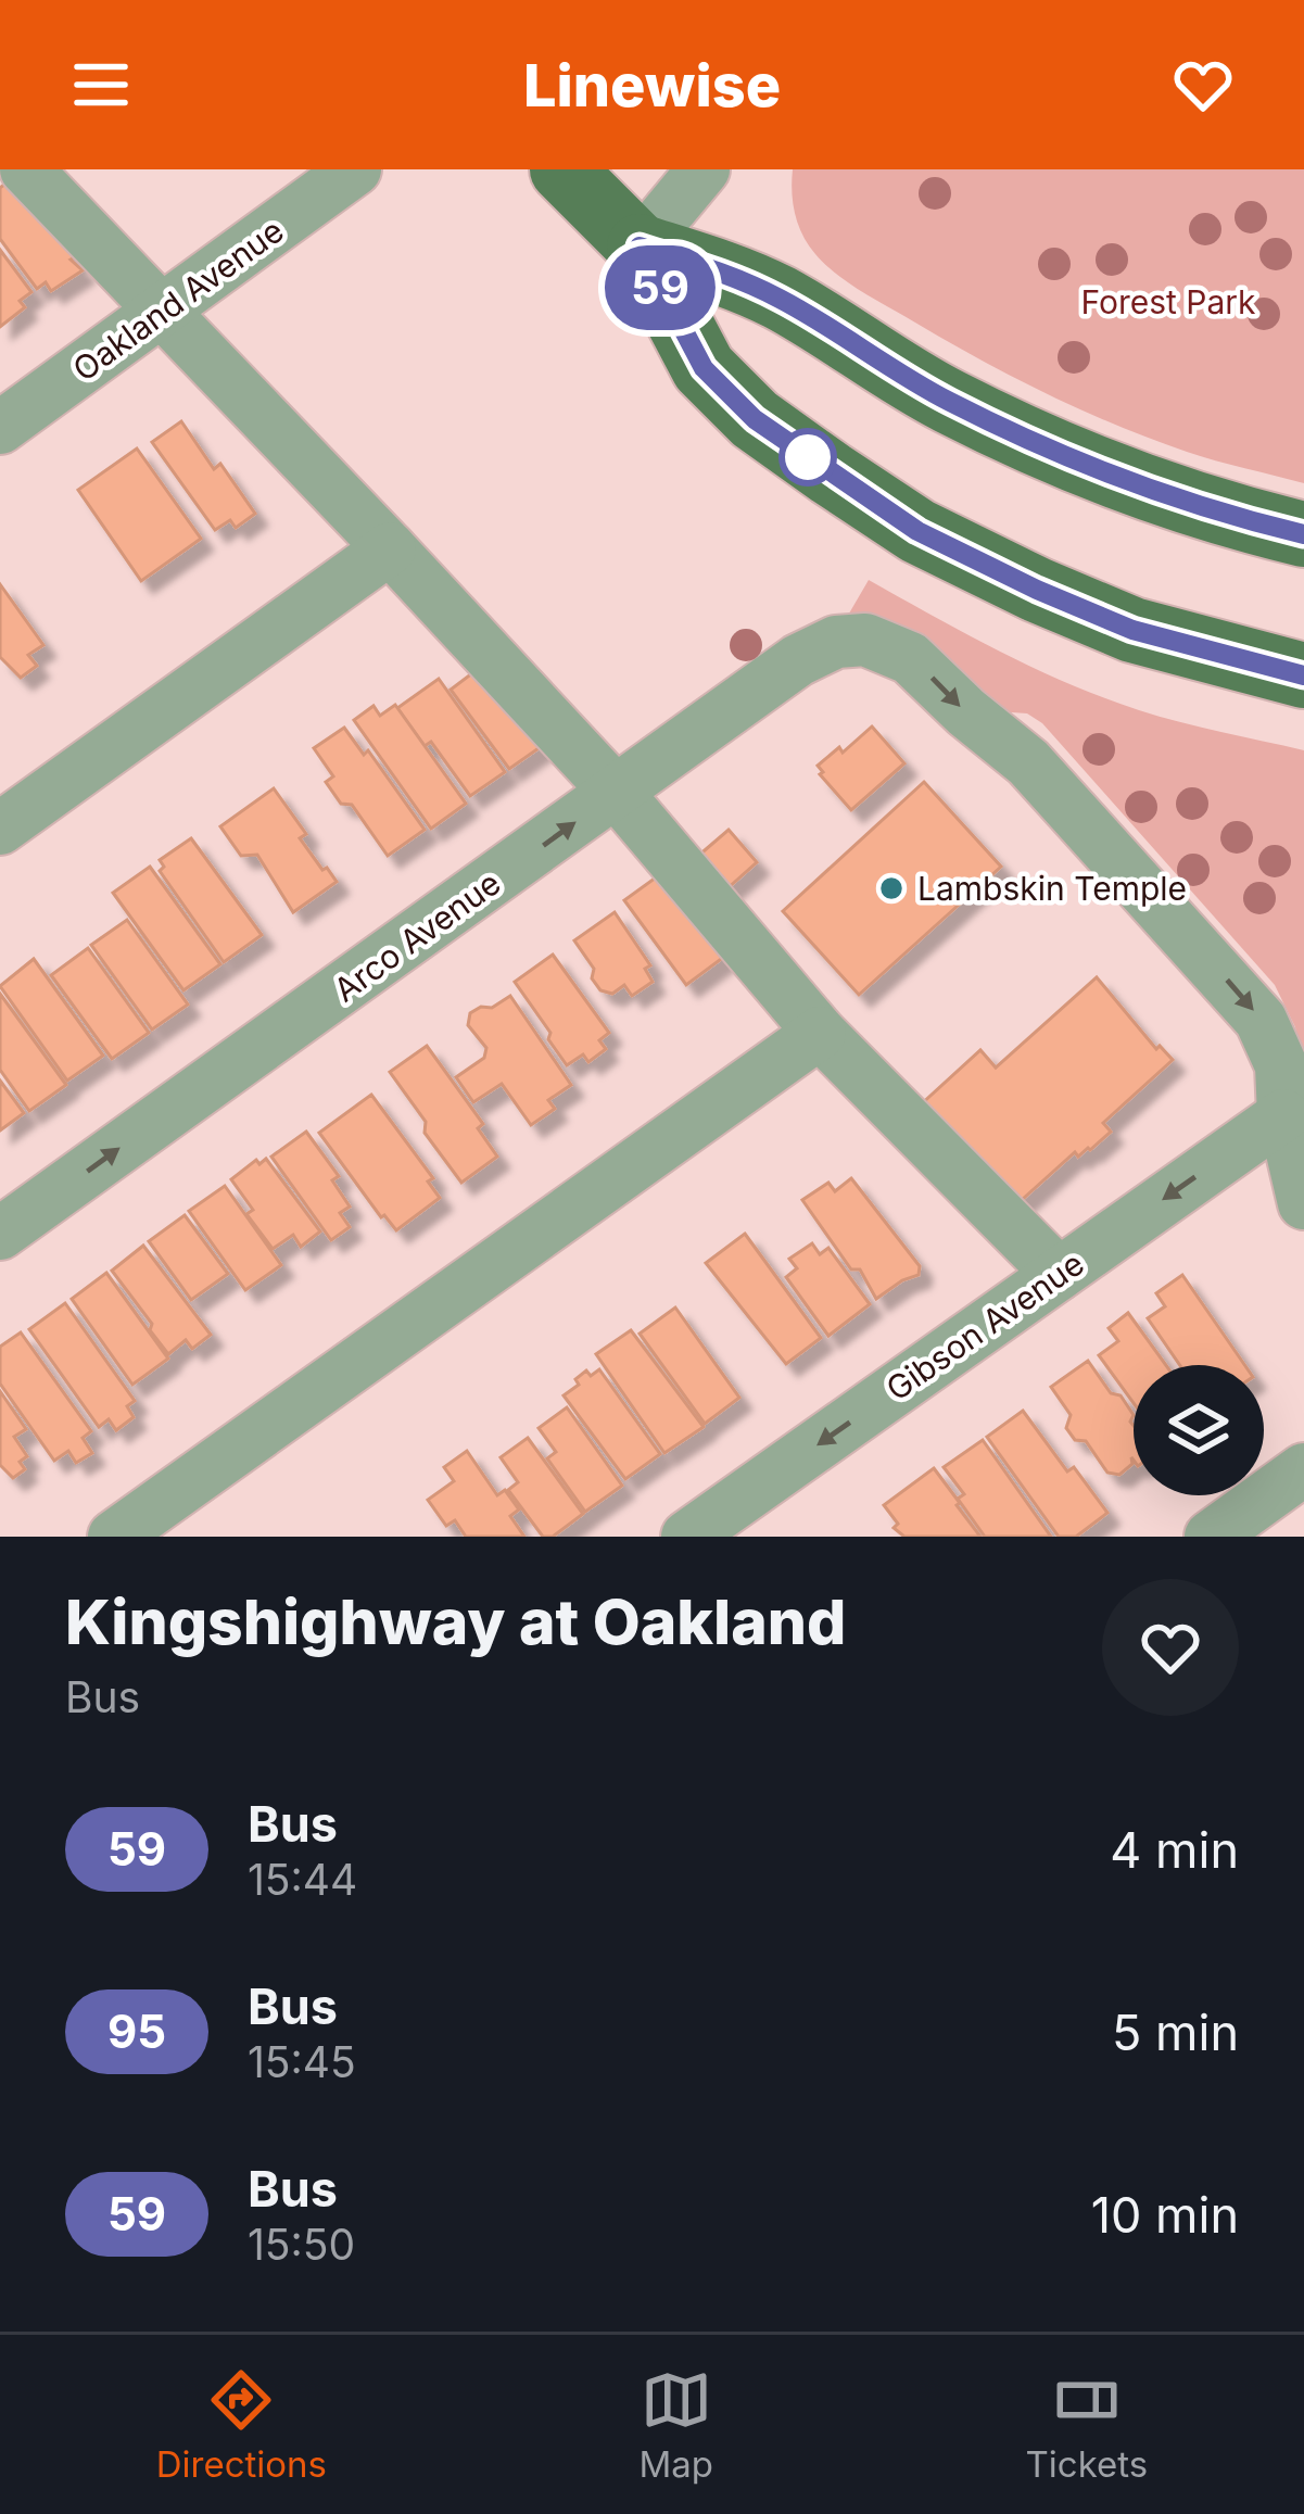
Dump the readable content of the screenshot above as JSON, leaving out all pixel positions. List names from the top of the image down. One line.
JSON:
{"streets":{"street":["Oakland Avenue","Arco Avenue","Gibson Avenue"]},"crossings":[["Arco Avenue","Gibson Avenue"]],"parks":["Forest Park"],"places":["Lambskin Temple"],"lines":["bus line 59"],"page":{"header":"Linewise","on_map":"59","heading":["Kingshighway at Oakland","Bus"],"list":[{"mark":"59","name":"Bus","note":"15:44","value":"4 min"},{"mark":"95","name":"Bus","note":"15:45","value":"5 min"},{"mark":"59","name":"Bus","note":"15:50","value":"10 min"}],"tabs":["Directions","Map","Tickets"]}}
